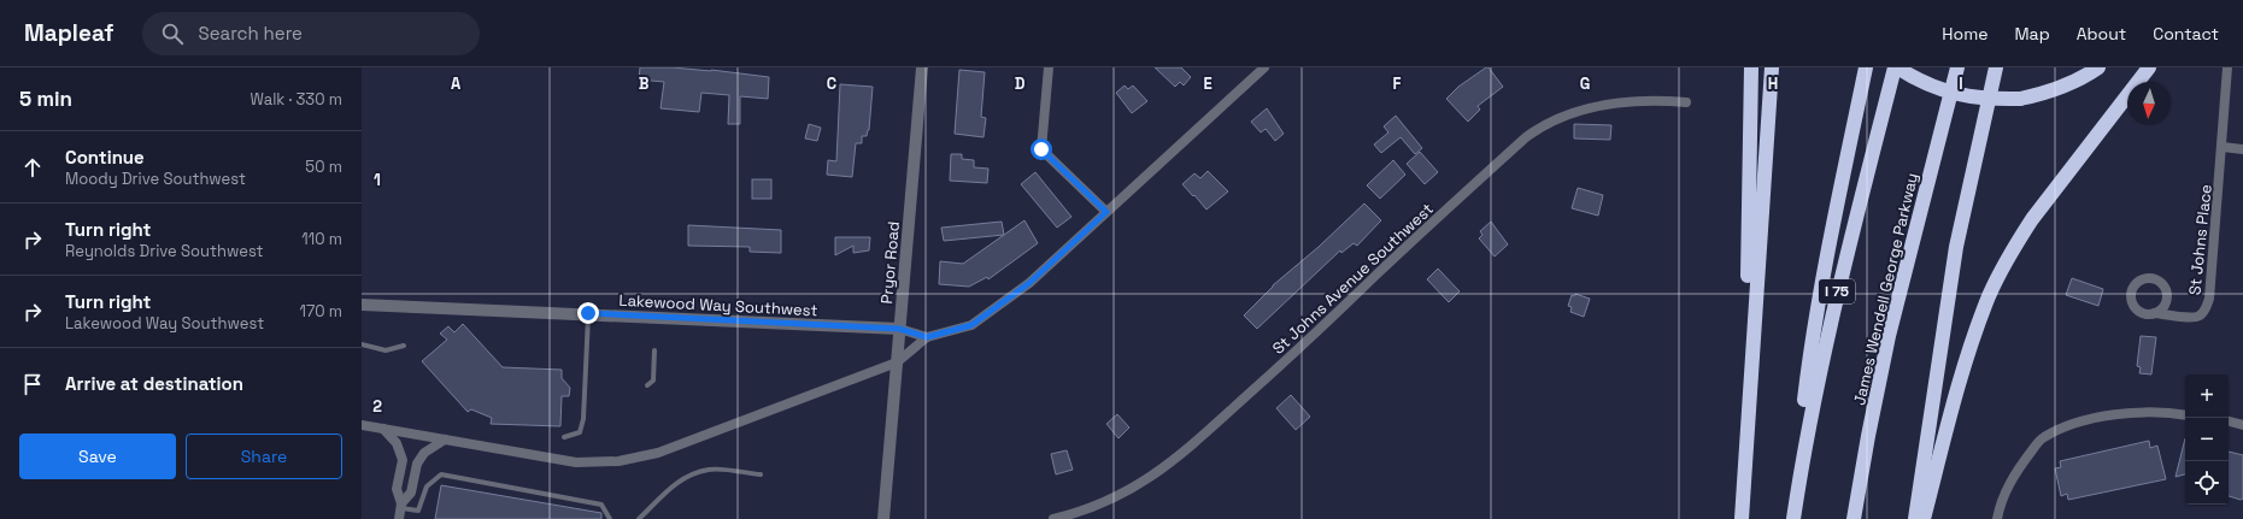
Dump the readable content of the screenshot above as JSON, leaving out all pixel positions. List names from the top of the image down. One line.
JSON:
{"streets":{"highway":["James Wendell George Parkway","I 75"],"street":["St Johns Place","Pryor Road","St Johns Avenue Southwest","Lakewood Way Southwest"]},"crossings":[["Pryor Road","Lakewood Way Southwest"]],"north":"bottom","page":{"header":"Mapleaf","search":"Search here","nav":["Home","Map","About","Contact"],"heading":["5 min","Walk · 330 m"],"list":[["Continue","Moody Drive Southwest","50 m"],["Turn right","Reynolds Drive Southwest","110 m"],["Turn right","Lakewood Way Southwest","170 m"],"Arrive at destination"],"map_buttons":["+","−"],"buttons":["Save","Share"]},"grid":{"columns":["A","B","C","D","E","F","G","H","I"],"rows":["1","2"]}}
